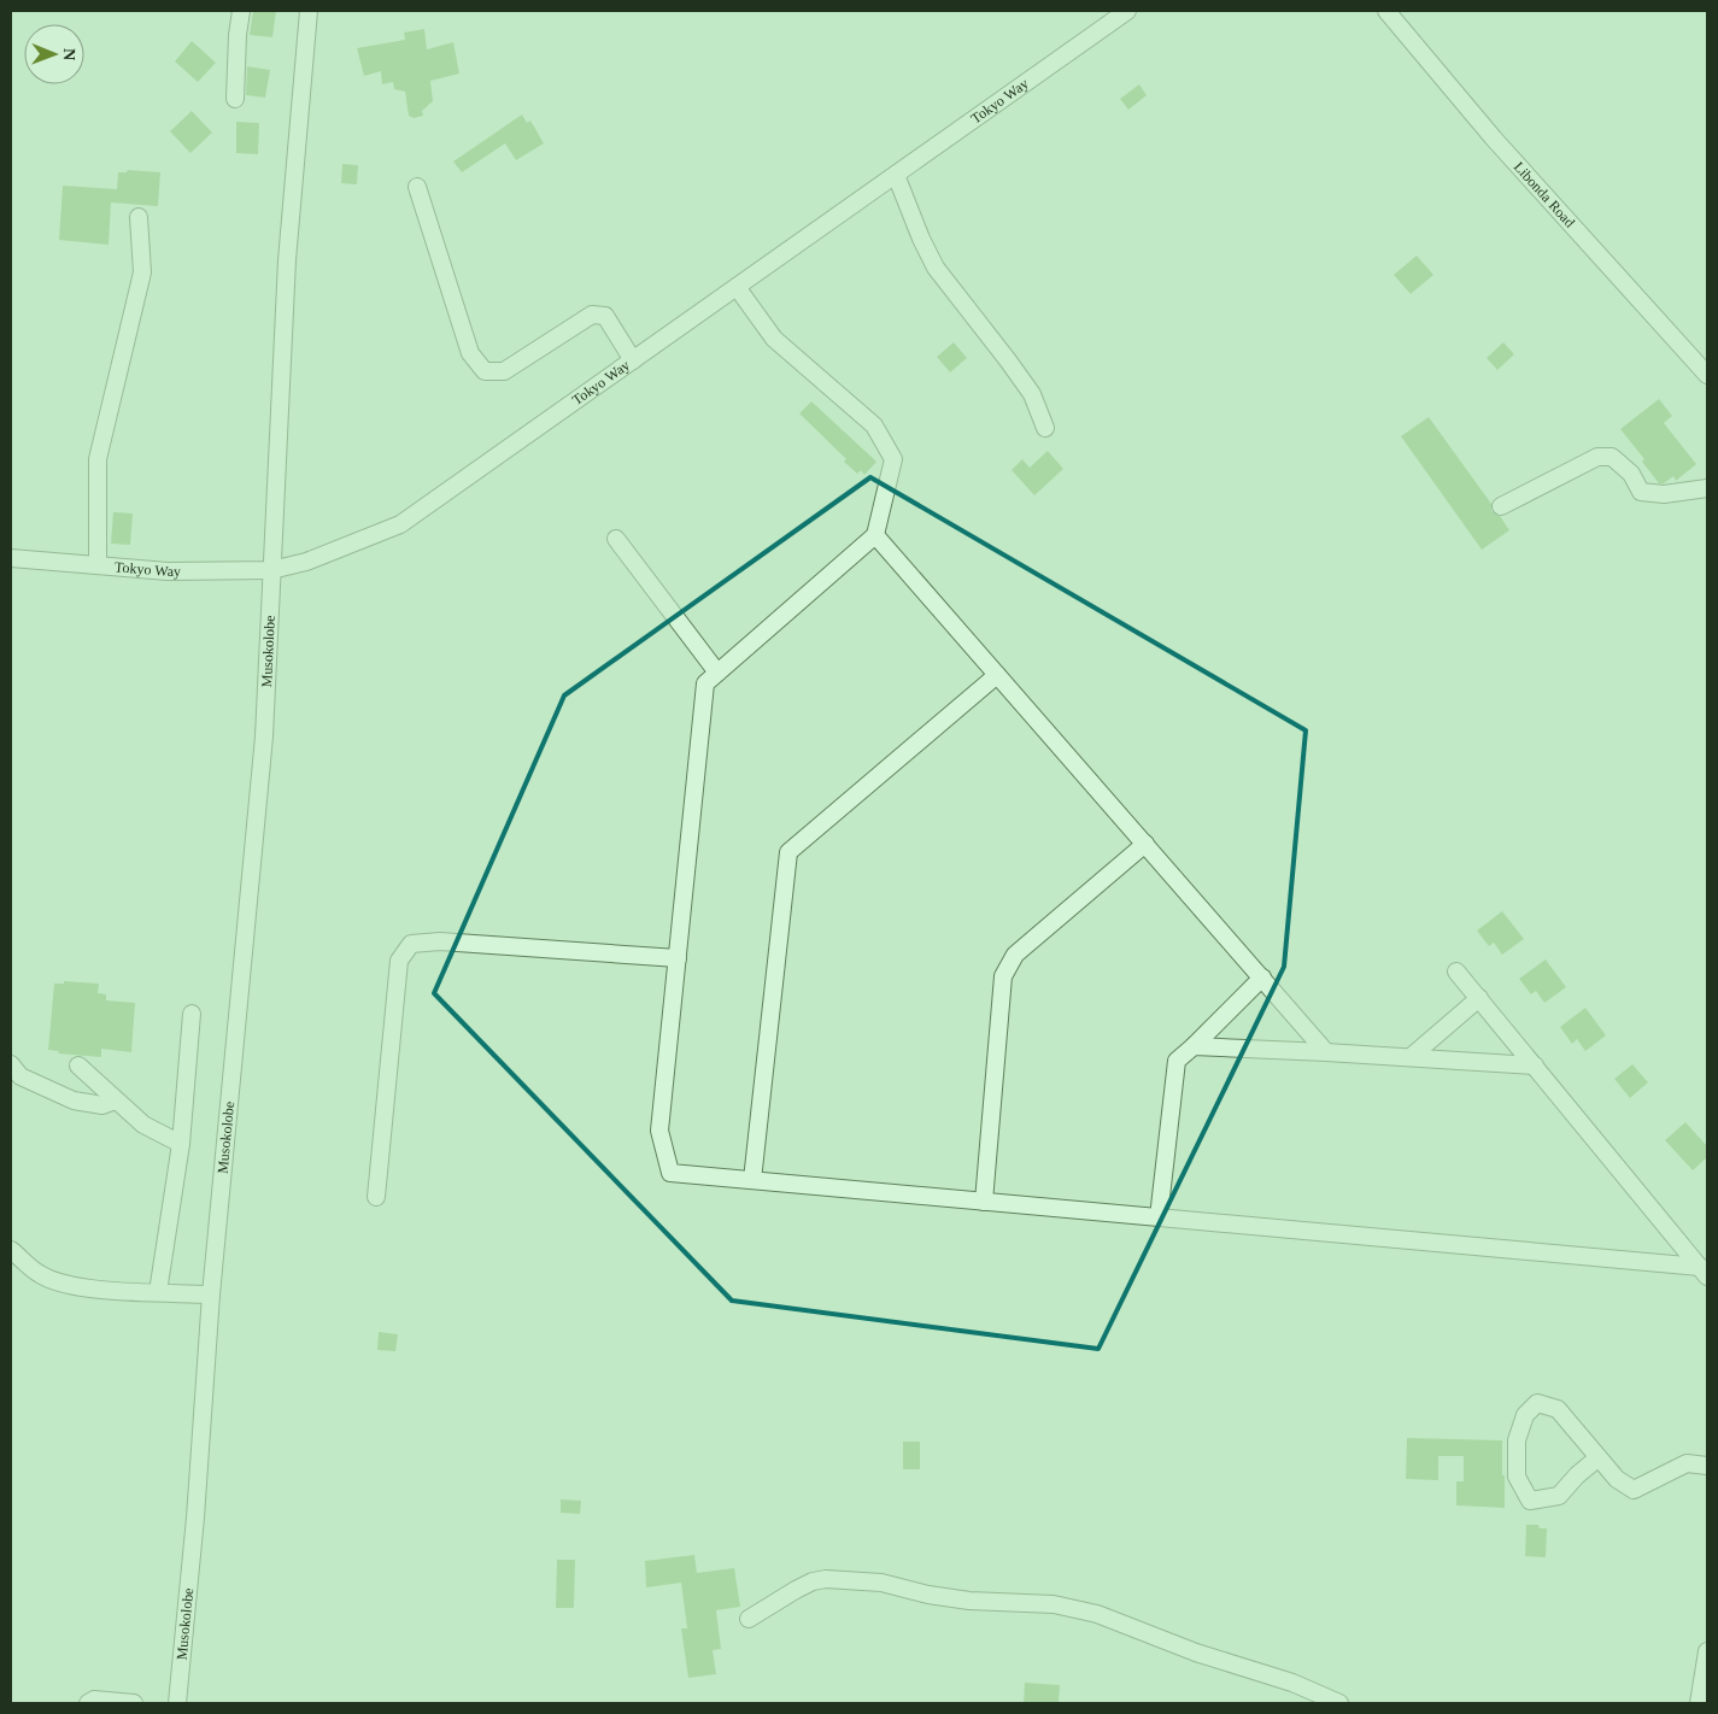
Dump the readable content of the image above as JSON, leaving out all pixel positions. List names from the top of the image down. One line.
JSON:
{"streets":{"street":["Tokyo Way","Libonda Road","Musokolobe"]},"crossings":[["Tokyo Way","Musokolobe"]],"north":"right"}
